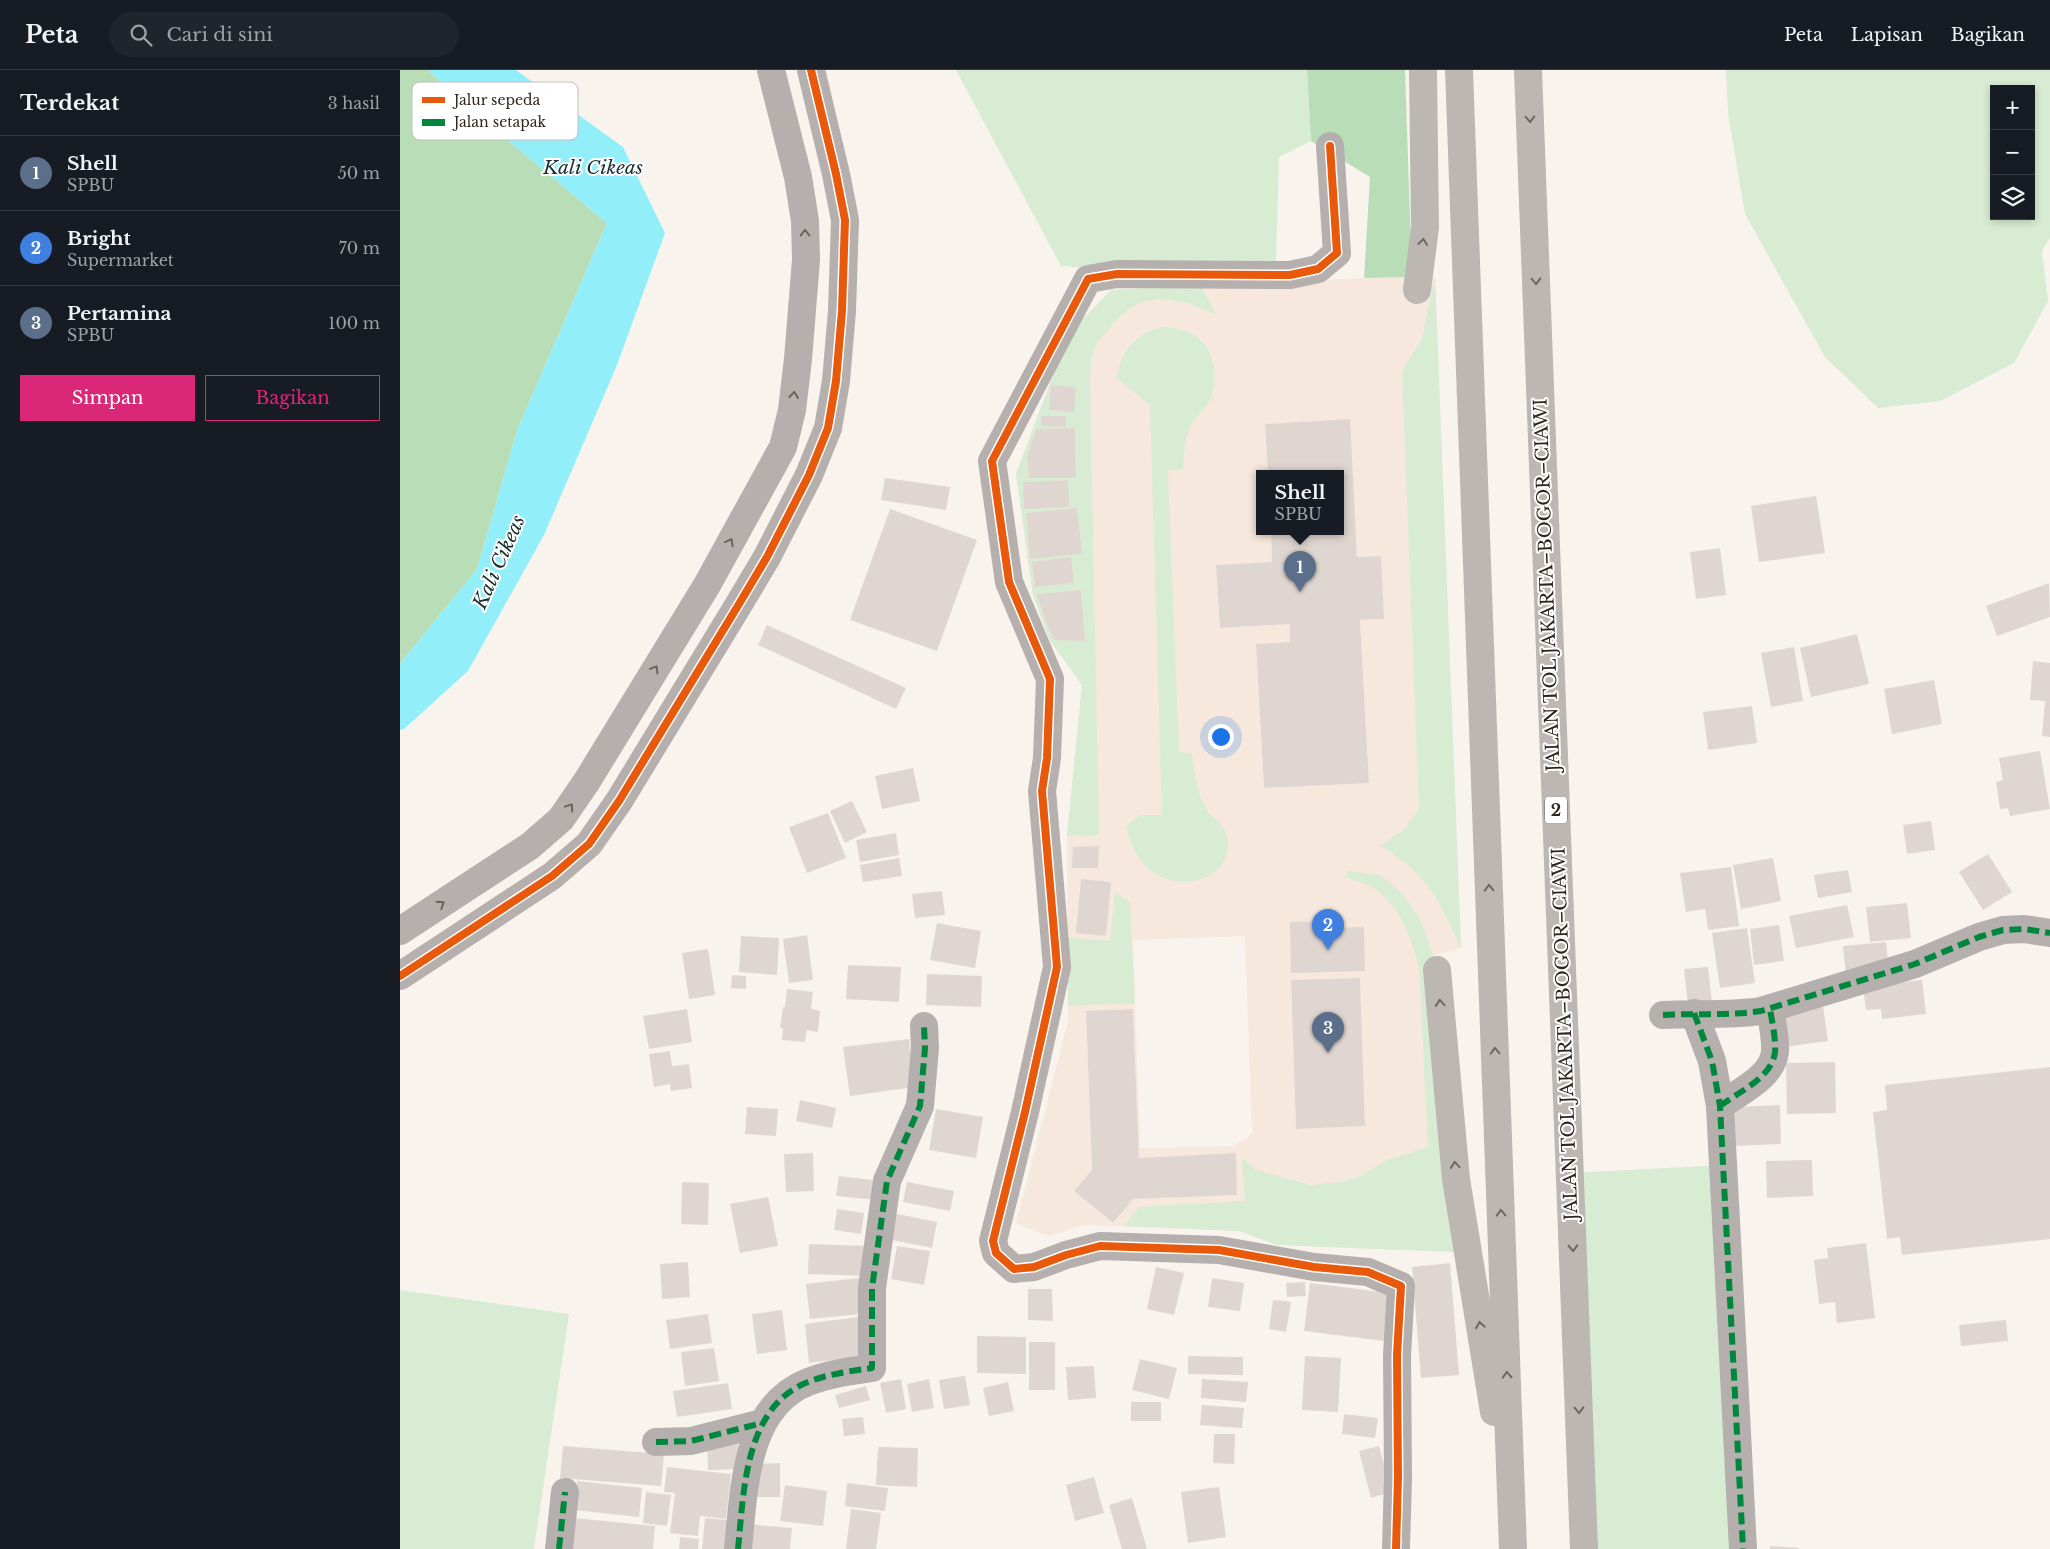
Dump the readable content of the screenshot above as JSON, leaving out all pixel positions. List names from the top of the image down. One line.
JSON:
{"streets":{"highway":["JALAN TOL JAKARTA–BOGOR–CIAWI","2"]},"water":["Kali Cikeas"],"legend":["Jalur sepeda","Jalan setapak"],"page":{"header":"Peta","search":"Cari di sini","nav":["Peta","Lapisan","Bagikan"],"heading":["Terdekat","3 hasil"],"map_buttons":["+","−"],"list":[{"mark":"1","name":"Shell","note":"SPBU","value":"50 m"},{"mark":"2","name":"Bright","note":"Supermarket","value":"70 m"},{"mark":"3","name":"Pertamina","note":"SPBU","value":"100 m"}],"buttons":["Simpan","Bagikan"],"popup":["Shell","SPBU"],"pins":["1","2","3"]}}
